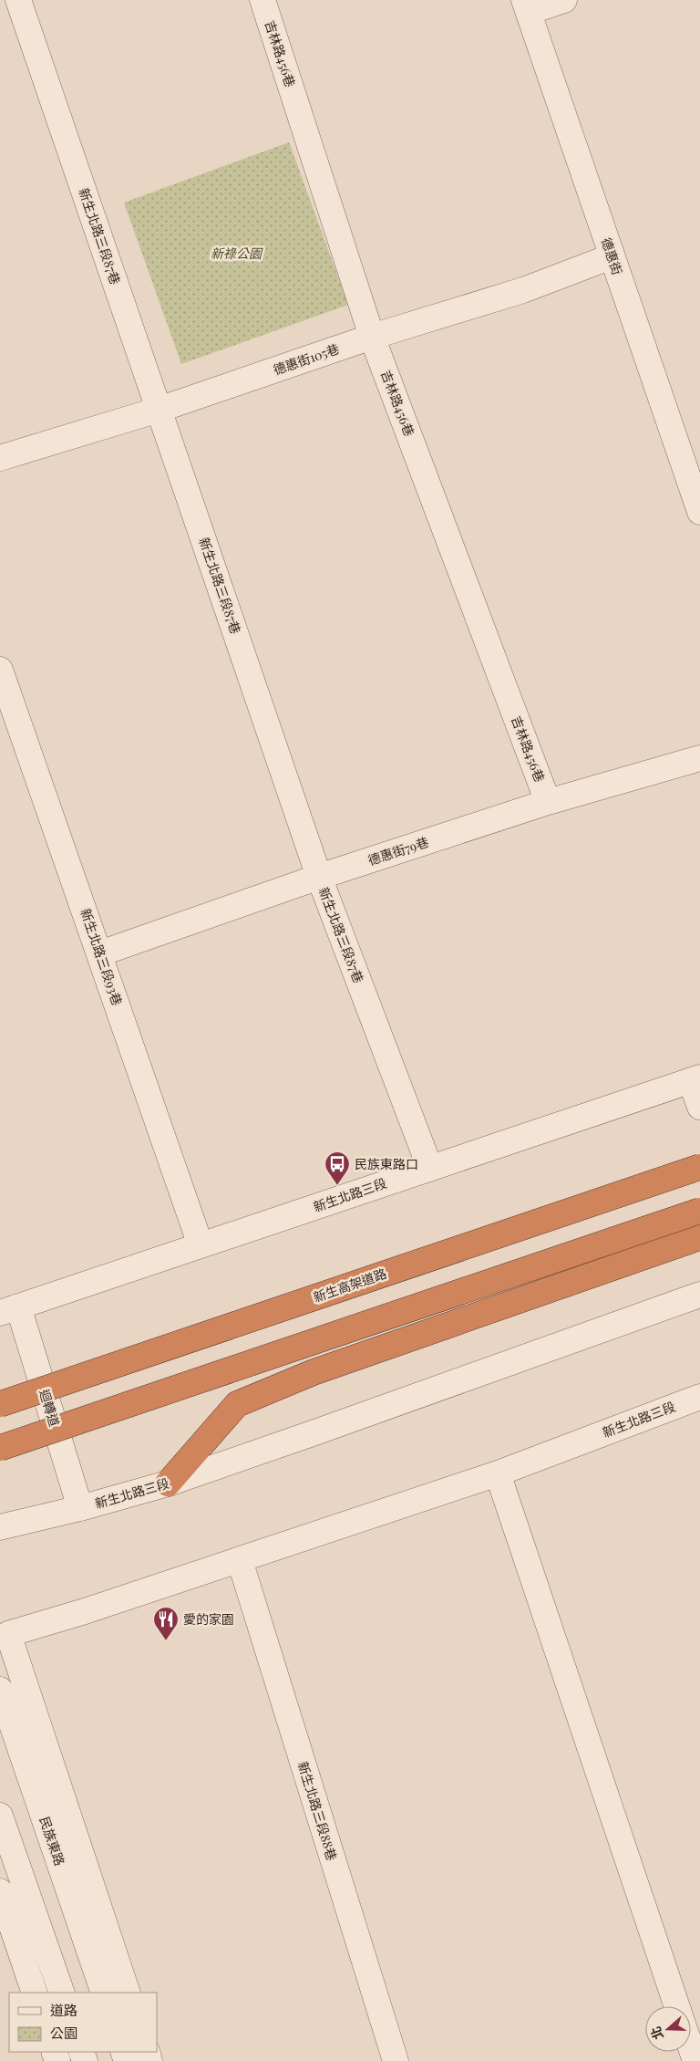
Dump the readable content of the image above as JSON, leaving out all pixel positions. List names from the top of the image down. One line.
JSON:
{"streets":{"highway":["新生高架道路"],"street":["吉林路456巷","新生北路三段87巷","德惠街","德惠街105巷","德惠街79巷","新生北路三段93巷","新生北路三段","迴轉道","新生北路三段88巷","民族東路"]},"crossings":[["吉林路456巷","德惠街105巷"],["吉林路456巷","德惠街79巷"],["新生北路三段87巷","德惠街105巷"],["新生北路三段87巷","德惠街79巷"],["新生北路三段87巷","新生北路三段"],["德惠街","德惠街105巷"],["德惠街79巷","新生北路三段93巷"],["新生北路三段93巷","新生北路三段"],["新生北路三段","迴轉道"],["新生北路三段","新生北路三段88巷"]],"parks":["新祿公園"],"places":{"bus stop":["民族東路口"],"restaurant":["愛的家園"]},"legend":["道路","公園"],"north":"left"}
